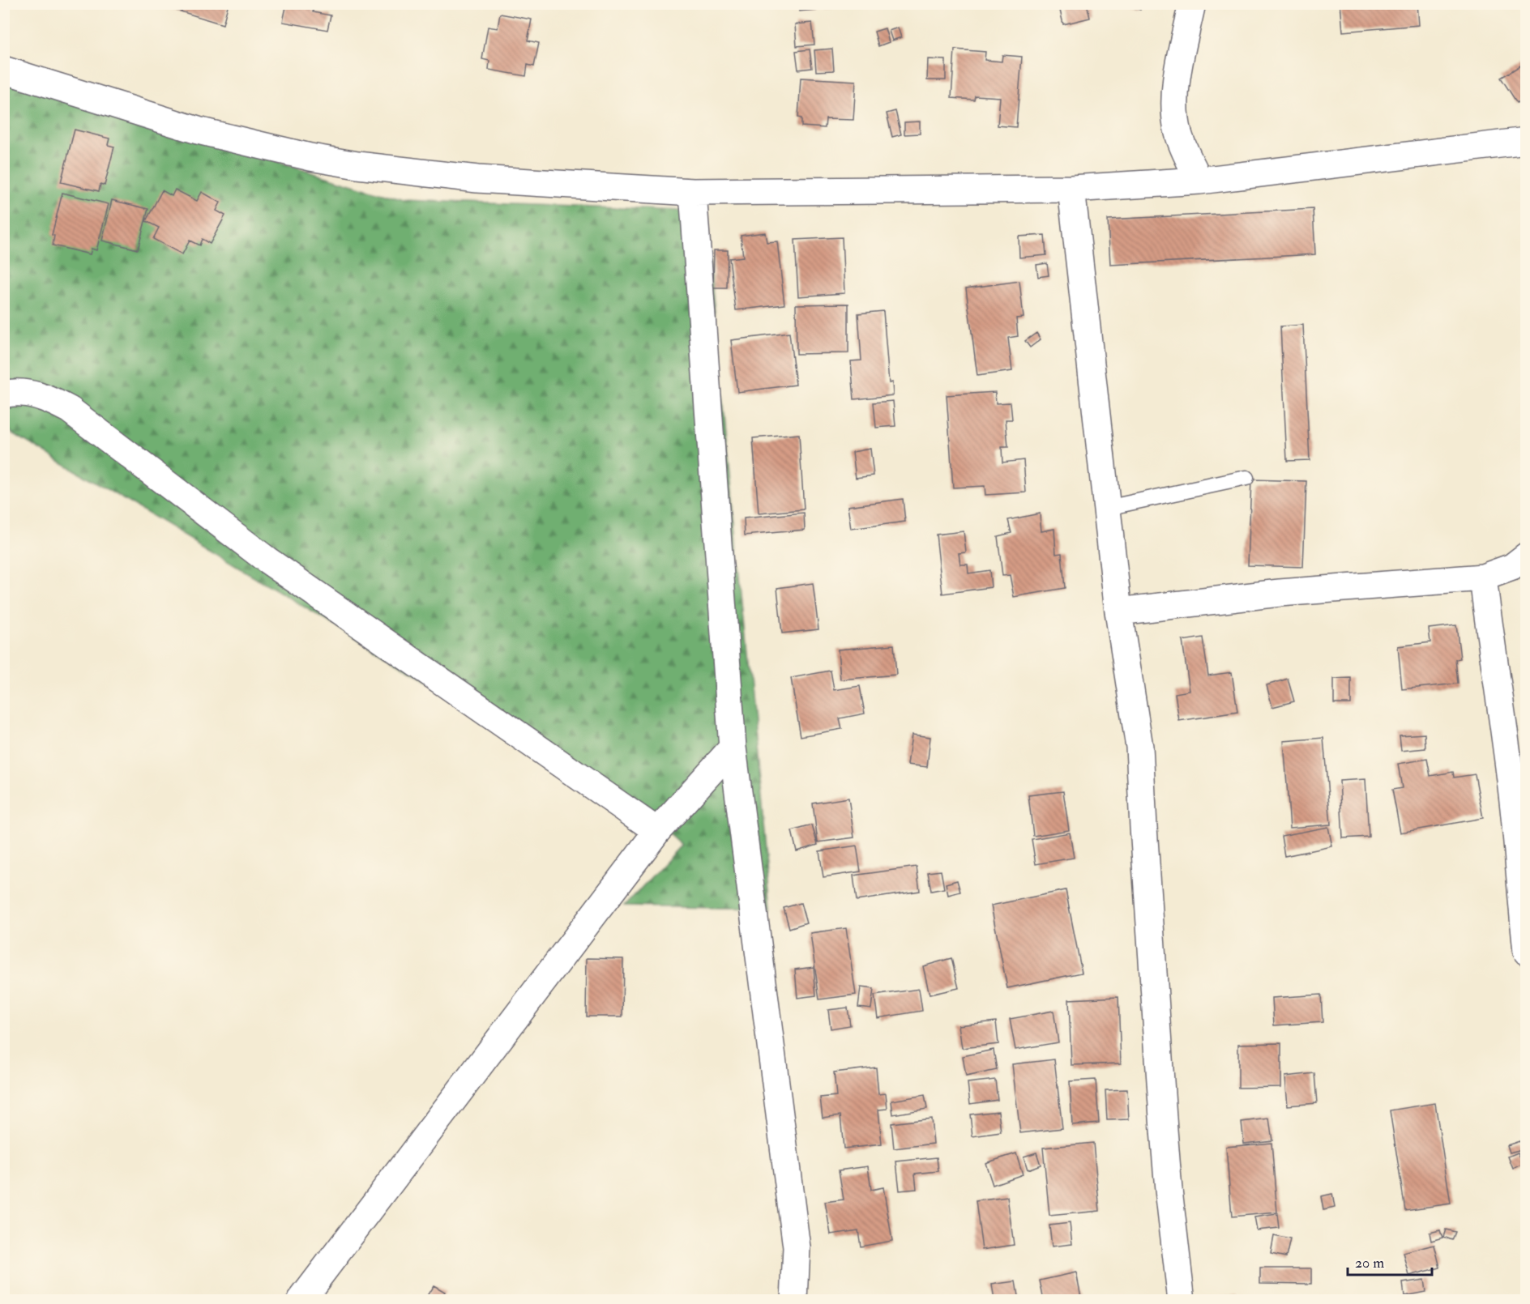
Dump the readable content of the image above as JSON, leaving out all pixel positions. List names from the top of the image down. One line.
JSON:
{"scale_bar":"20 m"}
